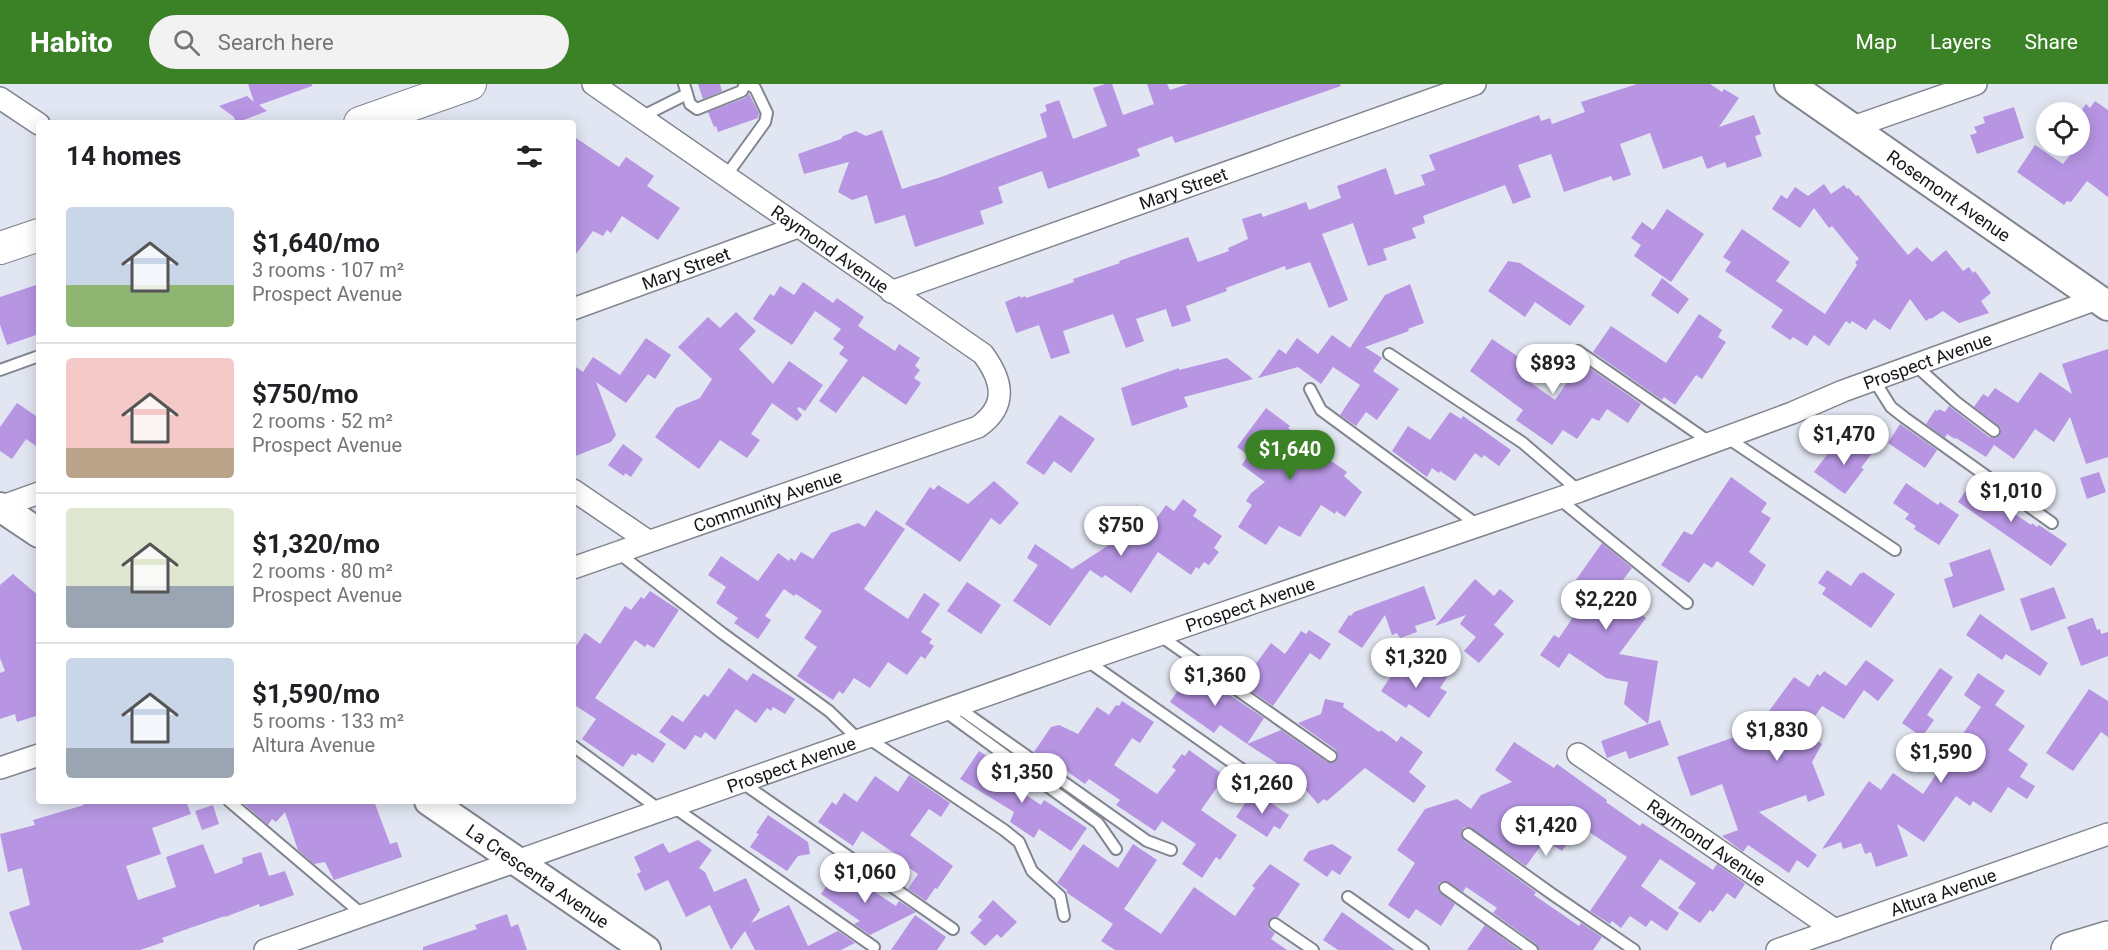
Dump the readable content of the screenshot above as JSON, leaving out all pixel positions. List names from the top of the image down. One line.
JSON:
{"streets":{"street":["Mary Street","Rosemont Avenue","Raymond Avenue","Prospect Avenue","Community Avenue","La Crescenta Avenue","Altura Avenue"]},"crossings":[["Mary Street","Raymond Avenue"],["Rosemont Avenue","Prospect Avenue"],["Raymond Avenue","Community Avenue"],["Raymond Avenue","Altura Avenue"],["Prospect Avenue","La Crescenta Avenue"]],"page":{"header":"Habito","search":"Search here","nav":["Map","Layers","Share"],"heading":"14 homes","list":[{"name":"$1,640/mo","note":"3 rooms · 107 m² · Prospect Avenue"},{"name":"$750/mo","note":"2 rooms · 52 m² · Prospect Avenue"},{"name":"$1,320/mo","note":"2 rooms · 80 m² · Prospect Avenue"},{"name":"$1,590/mo","note":"5 rooms · 133 m² · Altura Avenue"}],"price":["$893","$1,470","$1,640","$1,010","$750","$2,220","$1,320","$1,360","$1,830","$1,590","$1,350","$1,260","$1,420","$1,060"]}}
